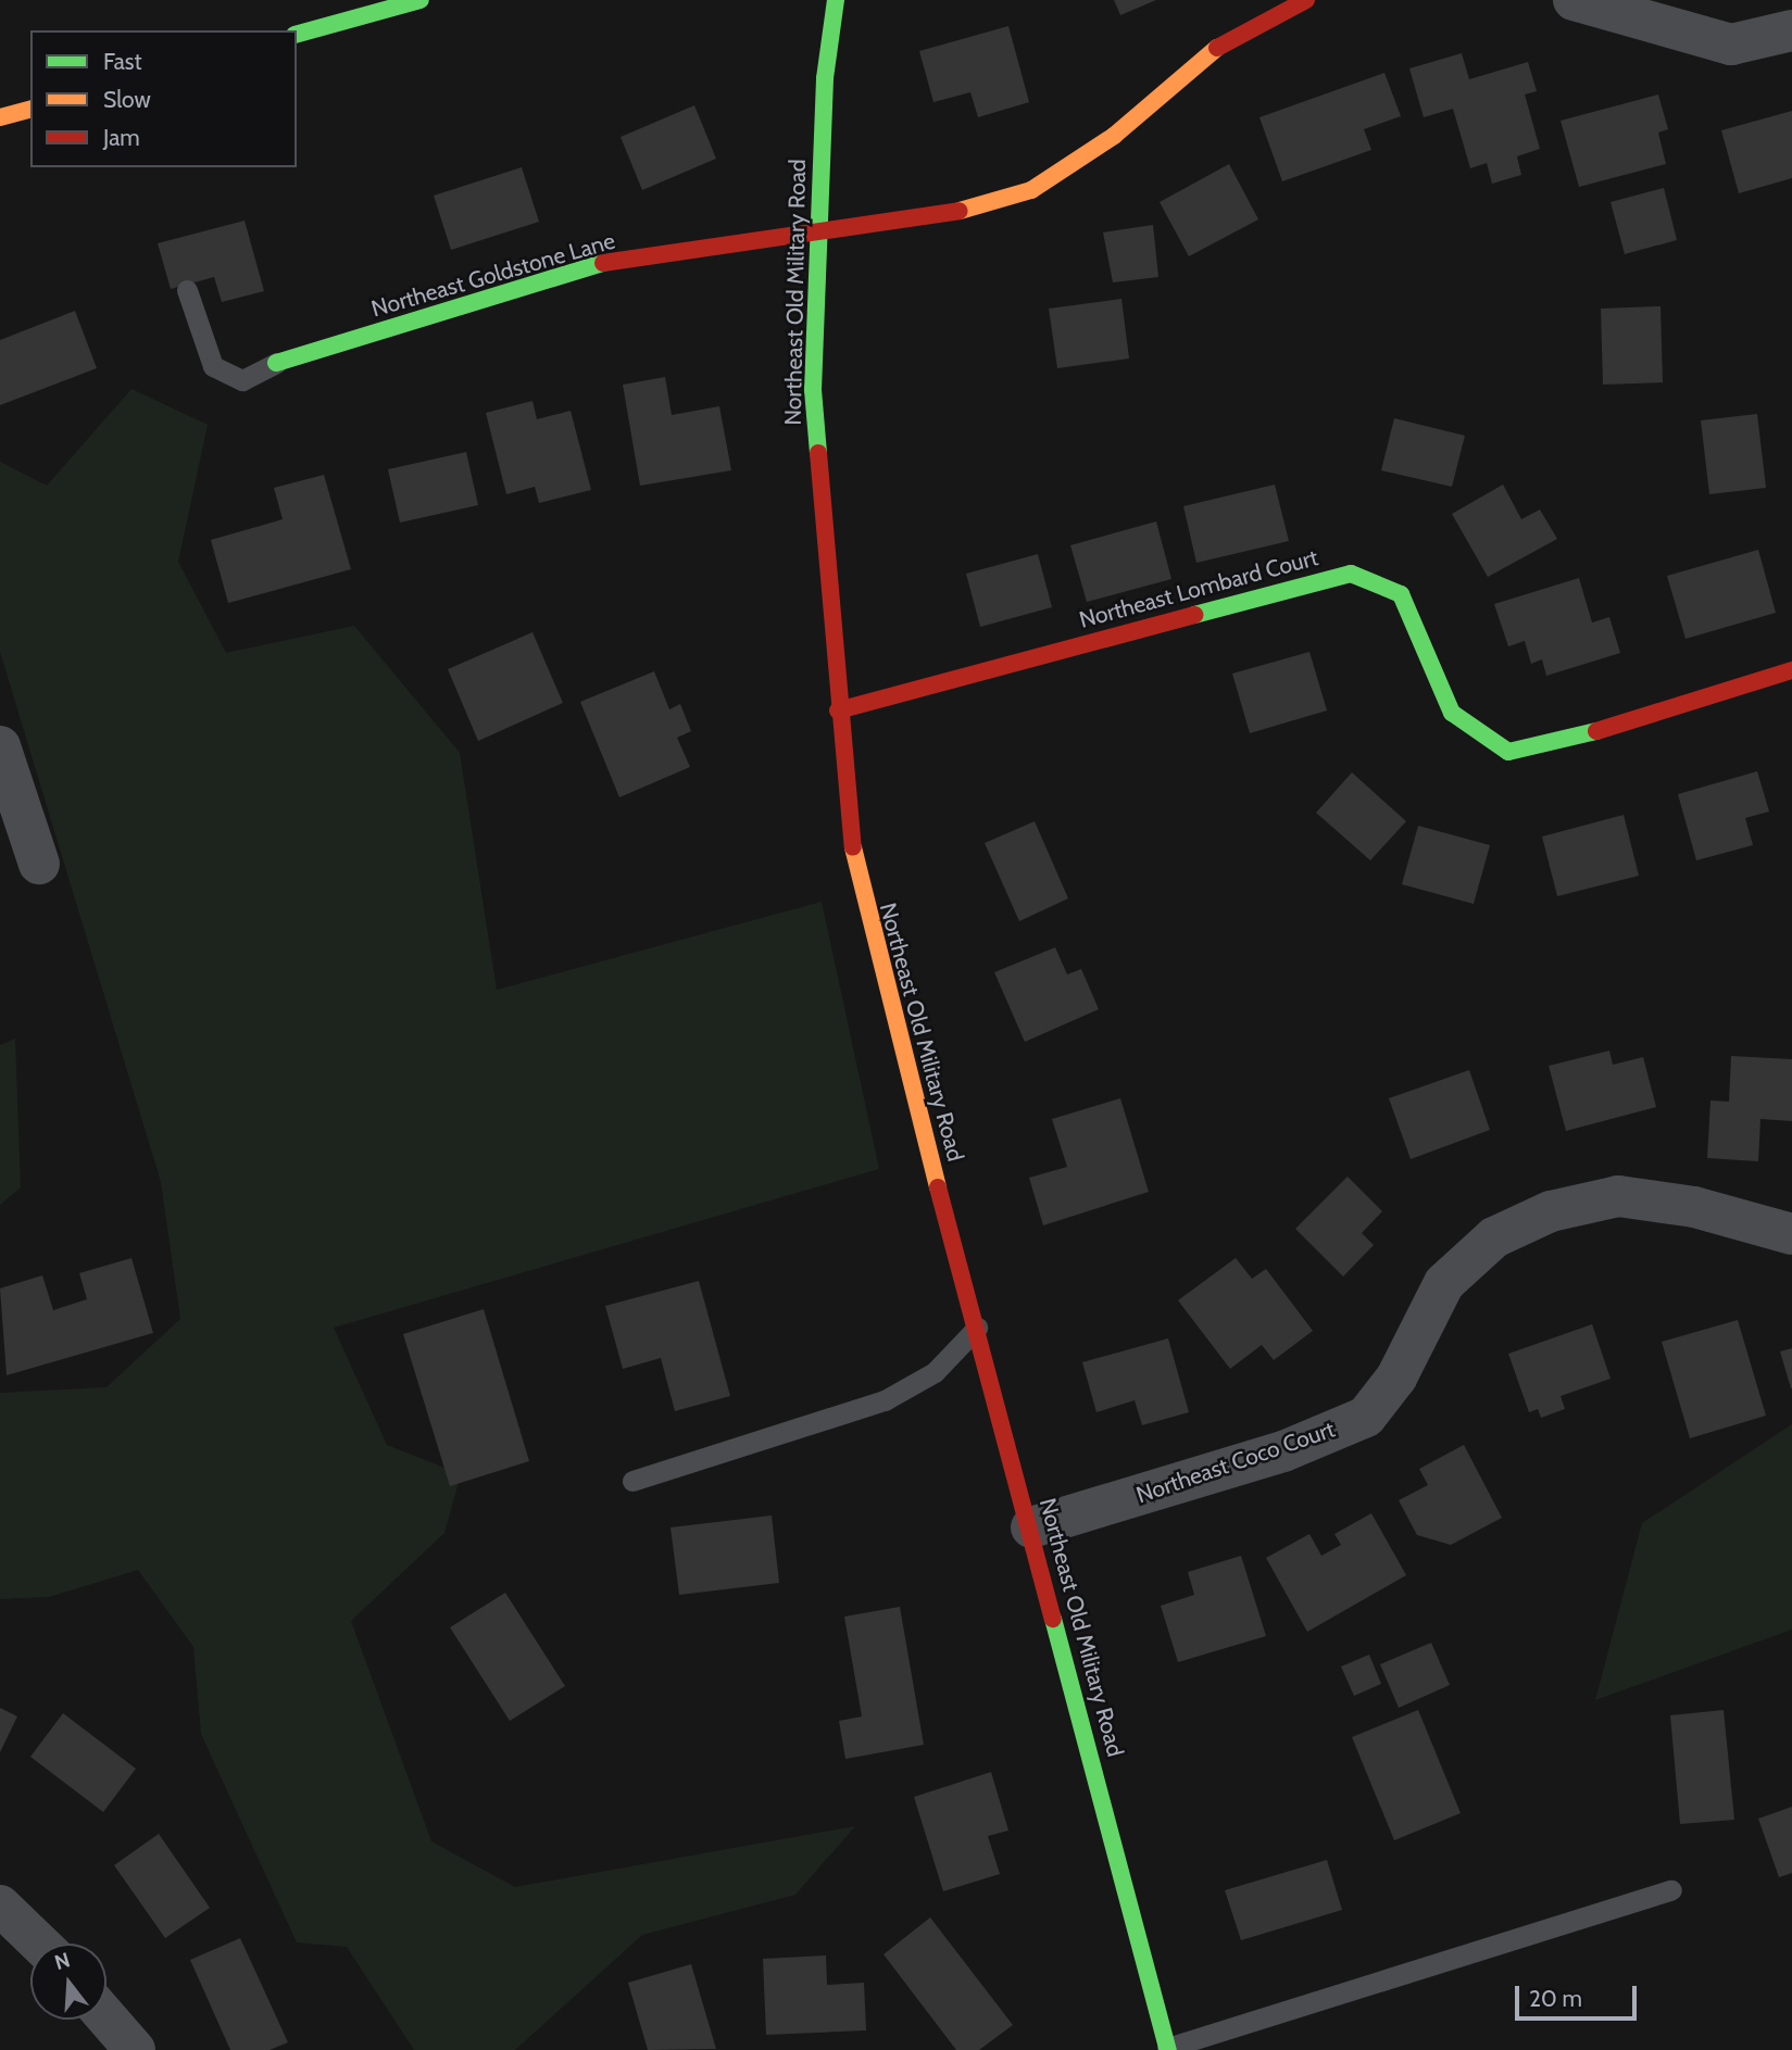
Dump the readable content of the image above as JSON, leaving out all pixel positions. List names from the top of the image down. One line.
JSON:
{"streets":{"street":["Northeast Goldstone Lane","Northeast Old Military Road","Northeast Lombard Court","Northeast Coco Court"]},"crossings":[["Northeast Goldstone Lane","Northeast Old Military Road"],["Northeast Old Military Road","Northeast Lombard Court"],["Northeast Old Military Road","Northeast Coco Court"]],"legend":["Fast","Slow","Jam"],"scale_bar":"20 m","north":"top"}
